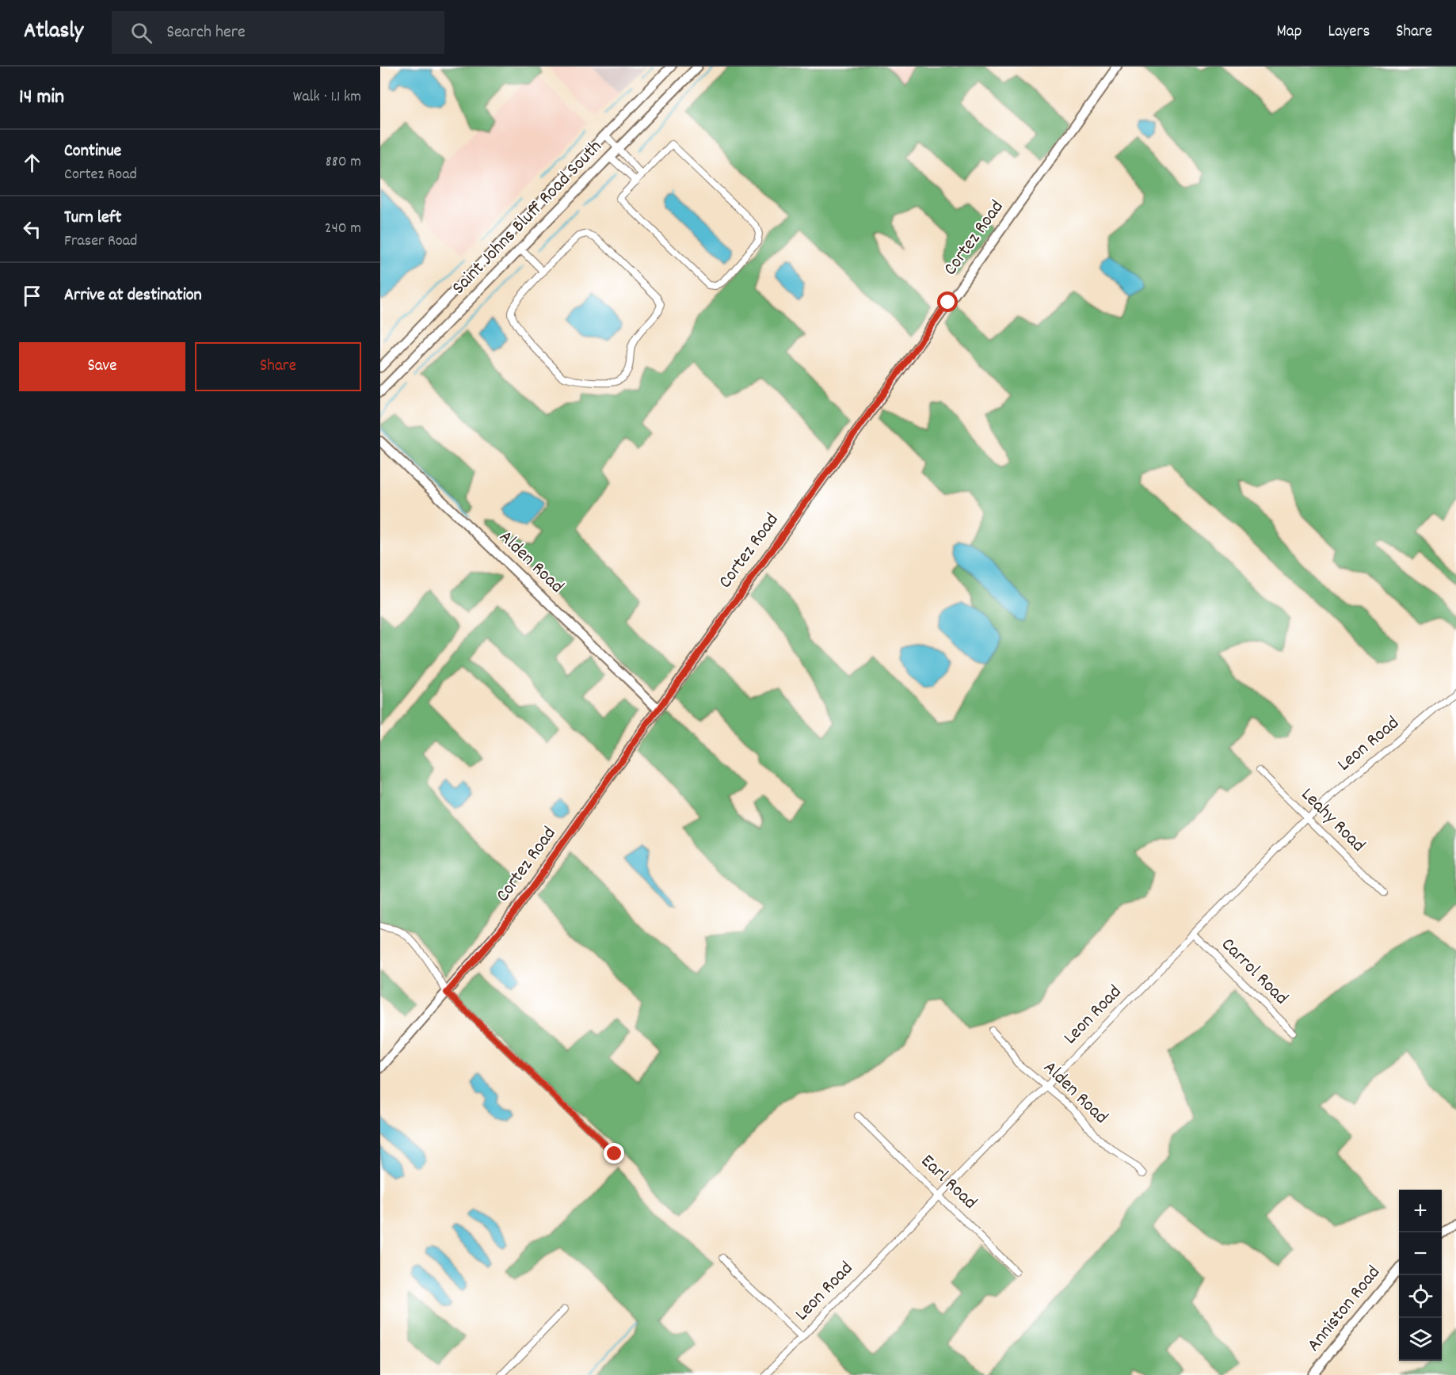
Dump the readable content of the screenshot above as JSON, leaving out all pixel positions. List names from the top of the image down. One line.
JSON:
{"streets":{"street":["Saint Johns Bluff Road South","Cortez Road","Alden Road","Leon Road","Leahy Road","Carrol Road","Earl Road","Anniston Road"]},"crossings":[["Cortez Road","Alden Road"],["Alden Road","Leon Road"],["Leon Road","Leahy Road"],["Leon Road","Carrol Road"],["Leon Road","Earl Road"]],"page":{"header":"Atlasly","search":"Search here","nav":["Map","Layers","Share"],"heading":["14 min","Walk · 1.1 km"],"list":[["Continue","Cortez Road","880 m"],["Turn left","Fraser Road","240 m"],"Arrive at destination"],"buttons":["Save","Share"],"map_buttons":["+","−"]}}
